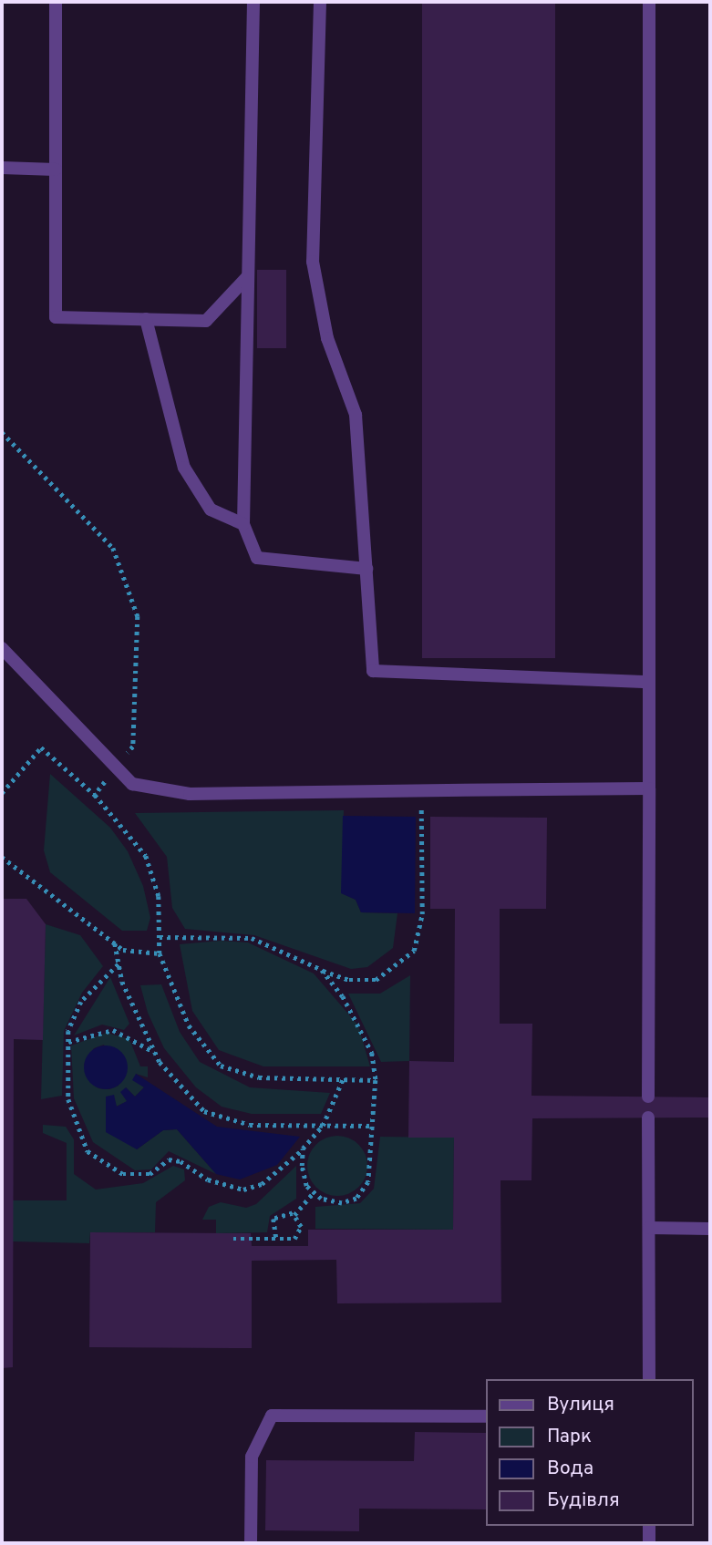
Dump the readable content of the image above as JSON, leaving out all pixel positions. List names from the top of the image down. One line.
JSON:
{"legend":["Вулиця","Парк","Вода","Будівля"]}
